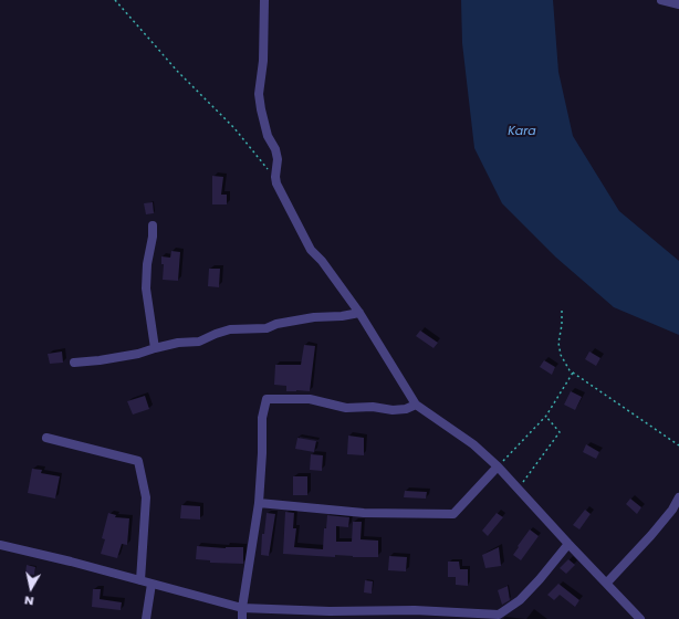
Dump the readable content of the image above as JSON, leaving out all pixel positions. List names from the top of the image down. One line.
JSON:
{"water":["Kara"],"north":"bottom"}
